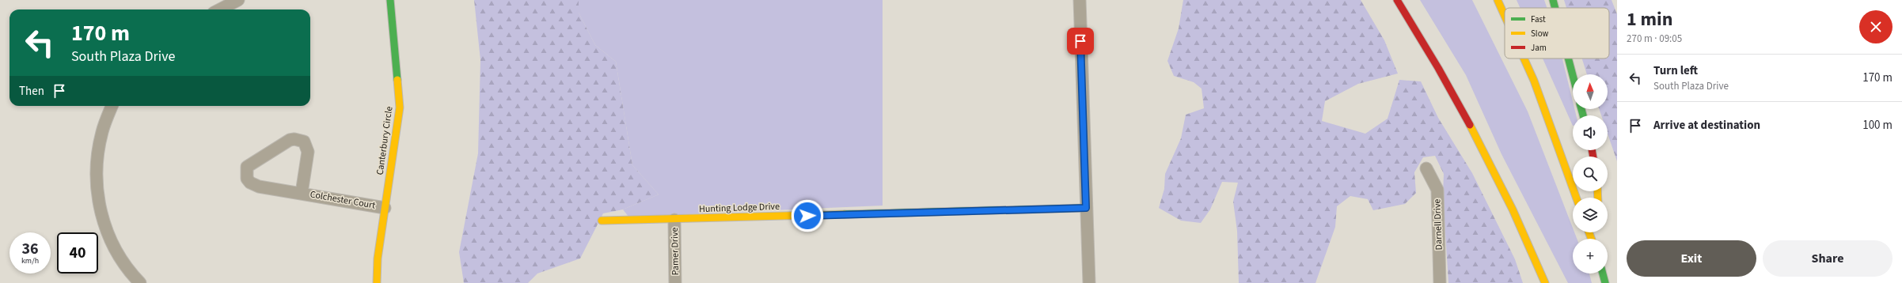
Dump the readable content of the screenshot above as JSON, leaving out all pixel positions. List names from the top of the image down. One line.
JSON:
{"streets":{"main road":["Canterbury Circle","Hunting Lodge Drive"],"street":["Colchester Court","Darnell Drive","Pamer Drive"]},"crossings":[["Canterbury Circle","Colchester Court"],["Hunting Lodge Drive","Pamer Drive"]],"legend":["Fast","Slow","Jam"],"north":"top","page":{"heading":["1 min","270 m · 09:05"],"turn":["170 m","South Plaza Drive"],"list":[{"name":"Turn left","note":"South Plaza Drive","value":"170 m"},{"name":"Arrive at destination","value":"100 m"}],"map_buttons":"+","then":"Then","speed":"36 km/h","limit":"40","buttons":["Exit","Share"]}}
